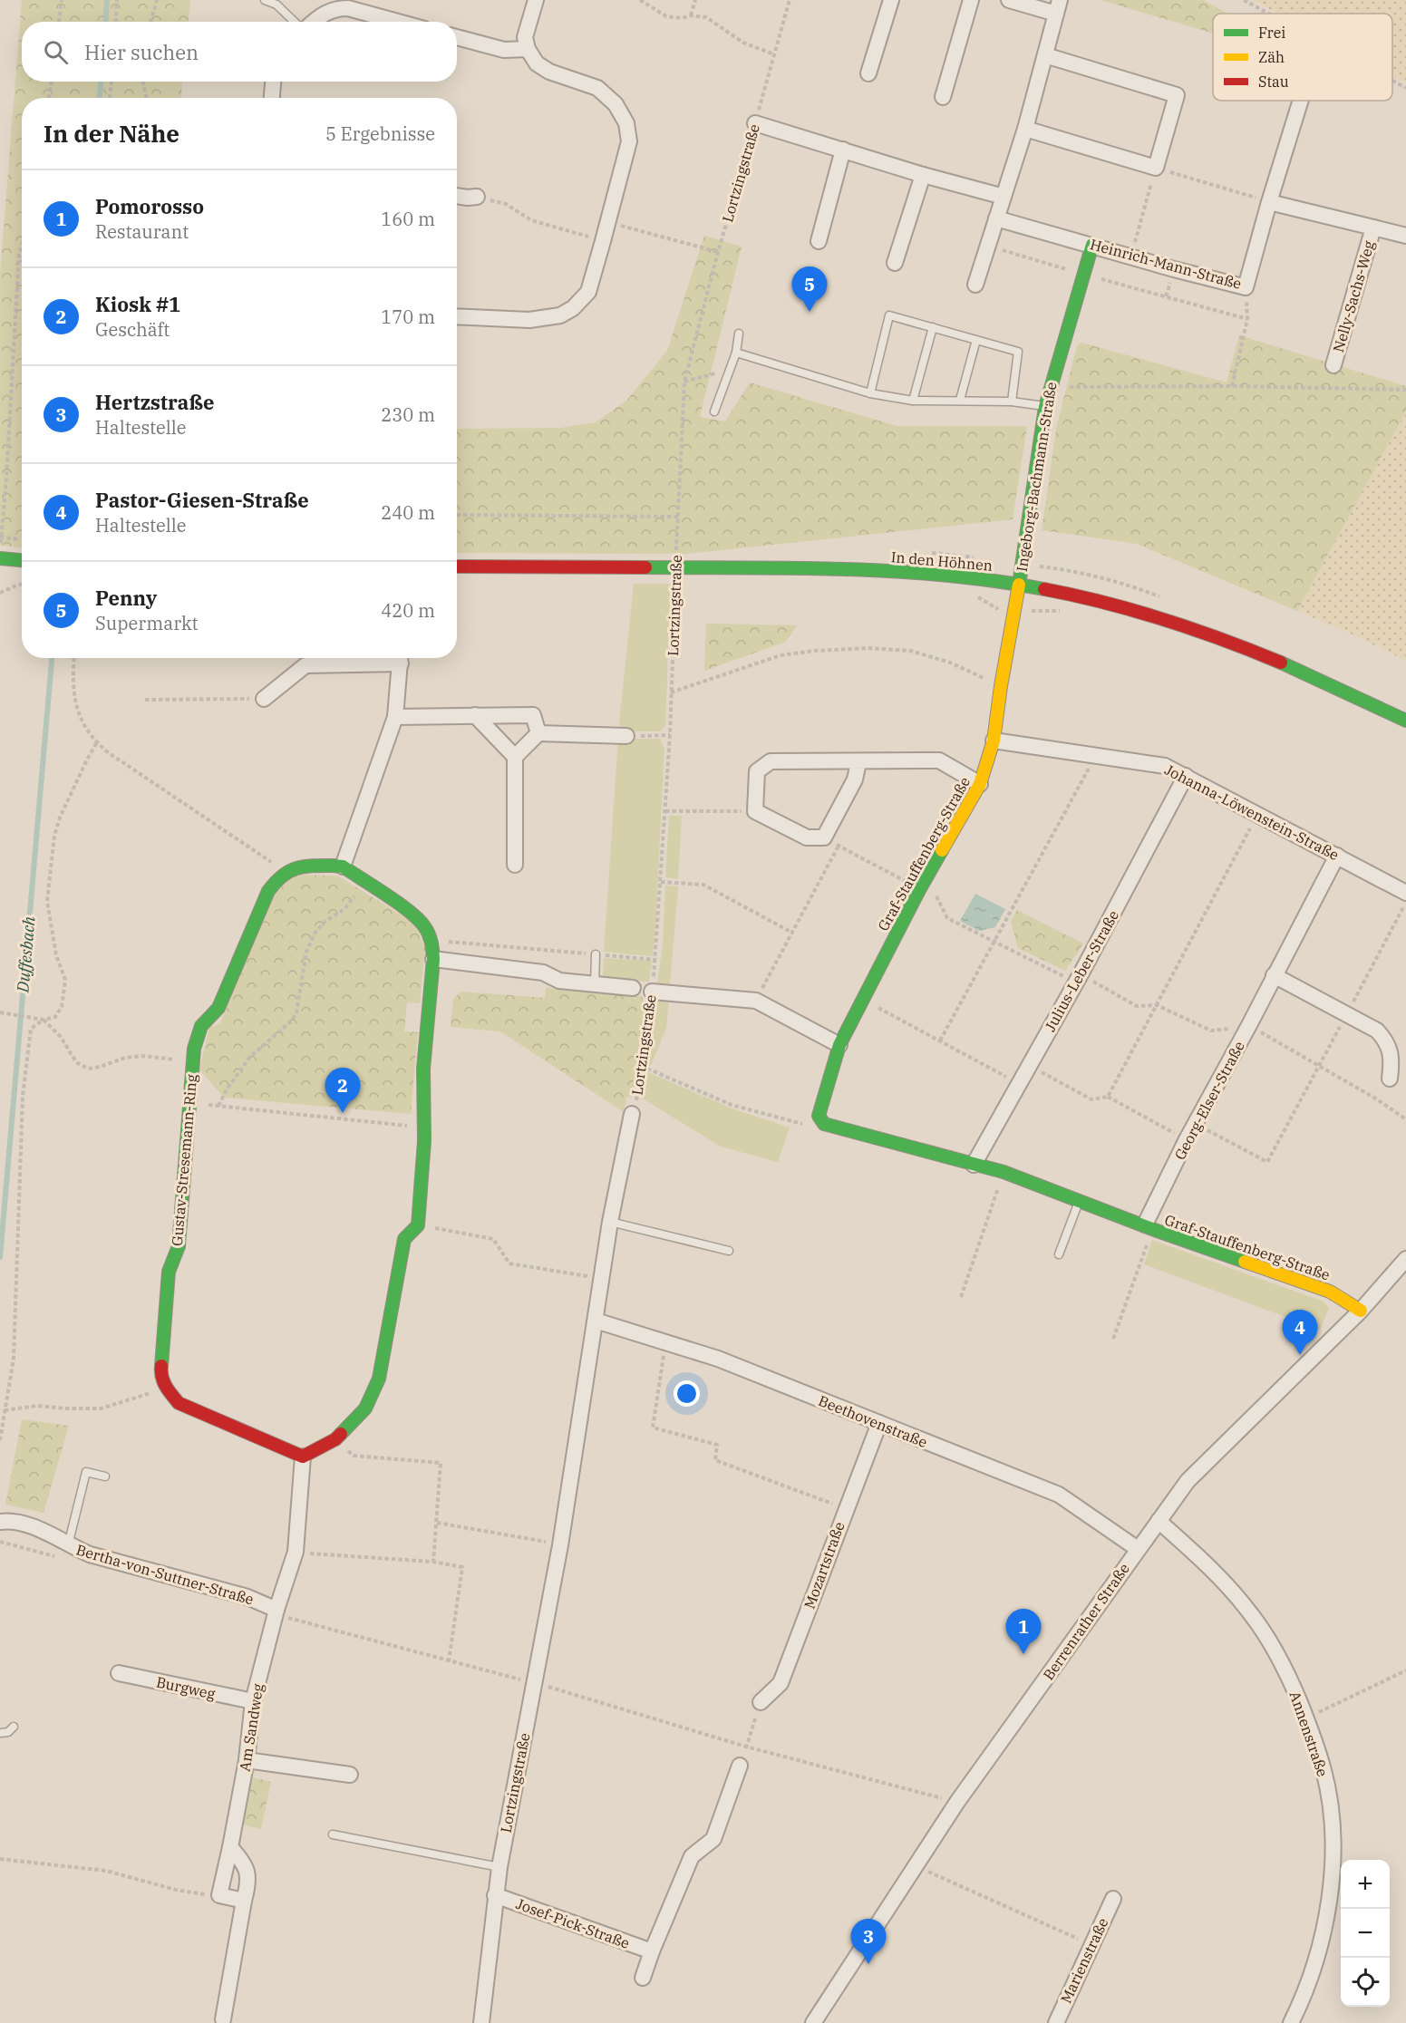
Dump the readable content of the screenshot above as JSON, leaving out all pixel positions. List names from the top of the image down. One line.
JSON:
{"streets":{"street":["Lortzingstraße","Heinrich-Mann-Straße","Nelly-Sachs-Weg","Ingeborg-Bachmann-Straße","In den Höhnen","Johanna-Löwenstein-Straße","Graf-Stauffenberg-Straße","Julius-Leber-Straße","Georg-Elser-Straße","Gustav-Stresemann-Ring","Beethovenstraße","Mozartstraße","Bertha-von-Suttner-Straße","Berrenrather Straße","Burgweg","Am Sandweg","Annenstraße","Josef-Pick-Straße","Marienstraße"]},"crossings":[["Lortzingstraße","In den Höhnen"],["Lortzingstraße","Beethovenstraße"],["Lortzingstraße","Josef-Pick-Straße"],["Heinrich-Mann-Straße","Nelly-Sachs-Weg"],["Heinrich-Mann-Straße","Ingeborg-Bachmann-Straße"],["Ingeborg-Bachmann-Straße","In den Höhnen"],["Ingeborg-Bachmann-Straße","Graf-Stauffenberg-Straße"],["In den Höhnen","Graf-Stauffenberg-Straße"],["Johanna-Löwenstein-Straße","Graf-Stauffenberg-Straße"],["Johanna-Löwenstein-Straße","Julius-Leber-Straße"],["Johanna-Löwenstein-Straße","Georg-Elser-Straße"],["Graf-Stauffenberg-Straße","Julius-Leber-Straße"],["Graf-Stauffenberg-Straße","Georg-Elser-Straße"],["Graf-Stauffenberg-Straße","Berrenrather Straße"],["Beethovenstraße","Mozartstraße"],["Beethovenstraße","Berrenrather Straße"],["Bertha-von-Suttner-Straße","Am Sandweg"],["Berrenrather Straße","Annenstraße"],["Burgweg","Am Sandweg"]],"water":["Duffesbach"],"legend":["Frei","Zäh","Stau"],"page":{"search":"Hier suchen","heading":["In der Nähe","5 Ergebnisse"],"list":[{"mark":"1","name":"Pomorosso","note":"Restaurant","value":"160 m"},{"mark":"2","name":"Kiosk #1","note":"Geschäft","value":"170 m"},{"mark":"3","name":"Hertzstraße","note":"Haltestelle","value":"230 m"},{"mark":"4","name":"Pastor-Giesen-Straße","note":"Haltestelle","value":"240 m"},{"mark":"5","name":"Penny","note":"Supermarkt","value":"420 m"}],"pins":["5","2","4","1","3"],"map_buttons":["+","−"]}}
